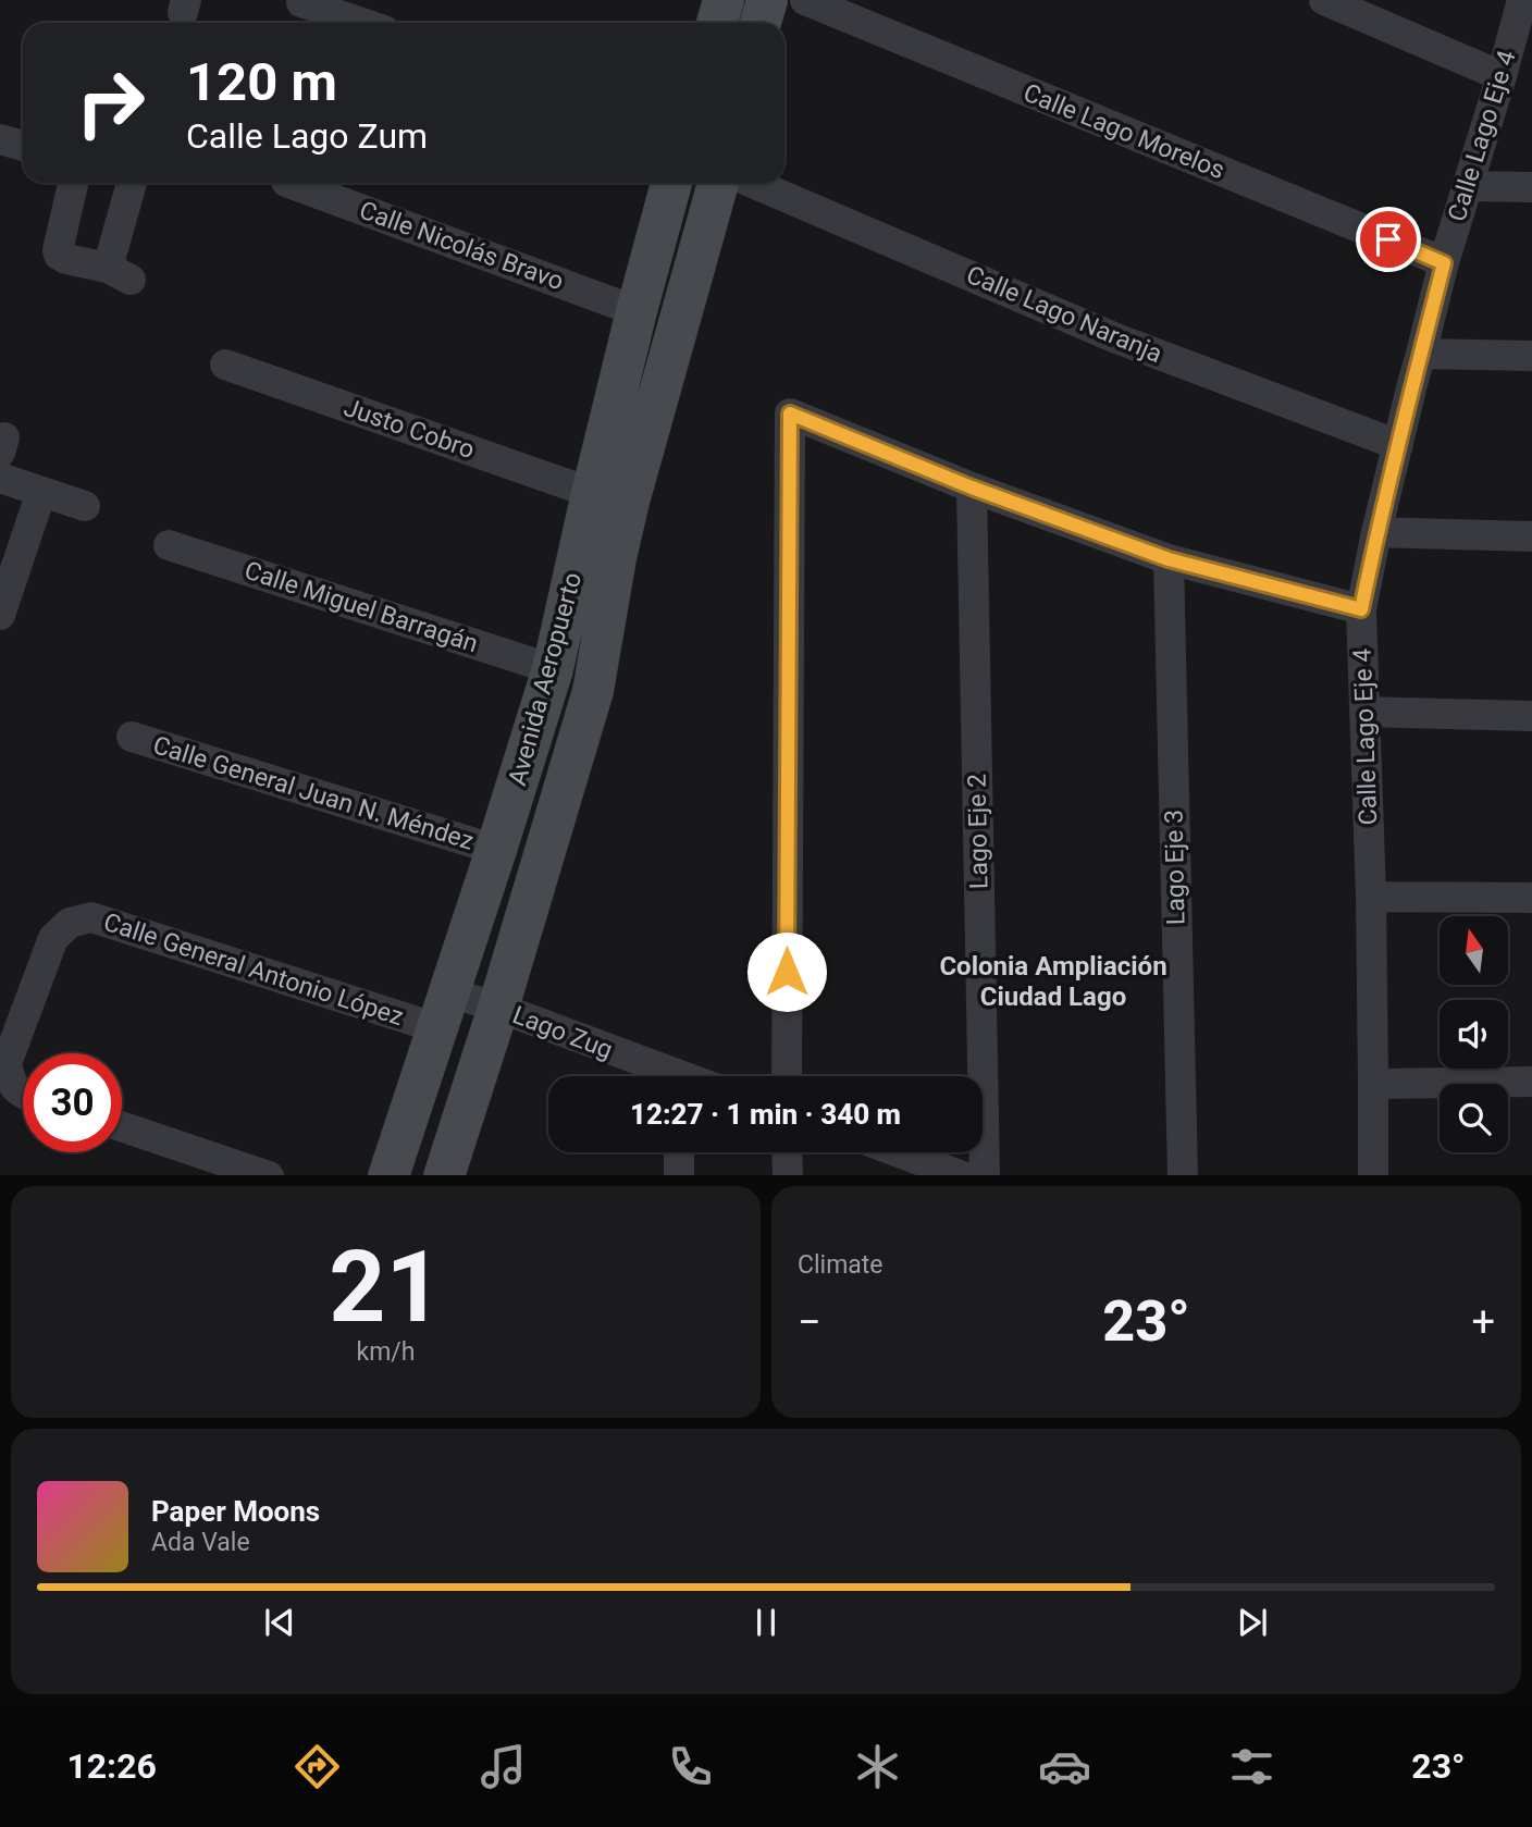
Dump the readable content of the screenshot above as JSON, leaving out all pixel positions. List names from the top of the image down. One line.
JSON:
{"streets":{"street":["Calle Lago Morelos","Calle Lago Eje 4","Calle Nicolás Bravo","Calle Lago Naranja","Justo Cobro","Calle Miguel Barragán","Avenida Aeropuerto","Calle General Juan N. Méndez","Lago Eje 2","Lago Eje 3","Calle General Antonio López","Lago Zug"]},"crossings":[["Calle Lago Morelos","Calle Lago Eje 4"],["Calle Lago Eje 4","Calle Lago Naranja"],["Calle Nicolás Bravo","Avenida Aeropuerto"],["Justo Cobro","Avenida Aeropuerto"],["Calle Miguel Barragán","Avenida Aeropuerto"],["Avenida Aeropuerto","Calle General Juan N. Méndez"],["Avenida Aeropuerto","Calle General Antonio López"],["Avenida Aeropuerto","Lago Zug"],["Calle General Antonio López","Lago Zug"]],"districts":["Colonia Ampliación Ciudad Lago"],"north":"top","page":{"turn":["120 m","Calle Lago Zum"],"limit":"30","trip":"12:27 · 1 min · 340 m","tile":[["21","km/h"],"Climate"],"heat":["−","23°","+"],"song":["Paper Moons","Ada Vale"],"tabs":["12:26","23°"]}}
